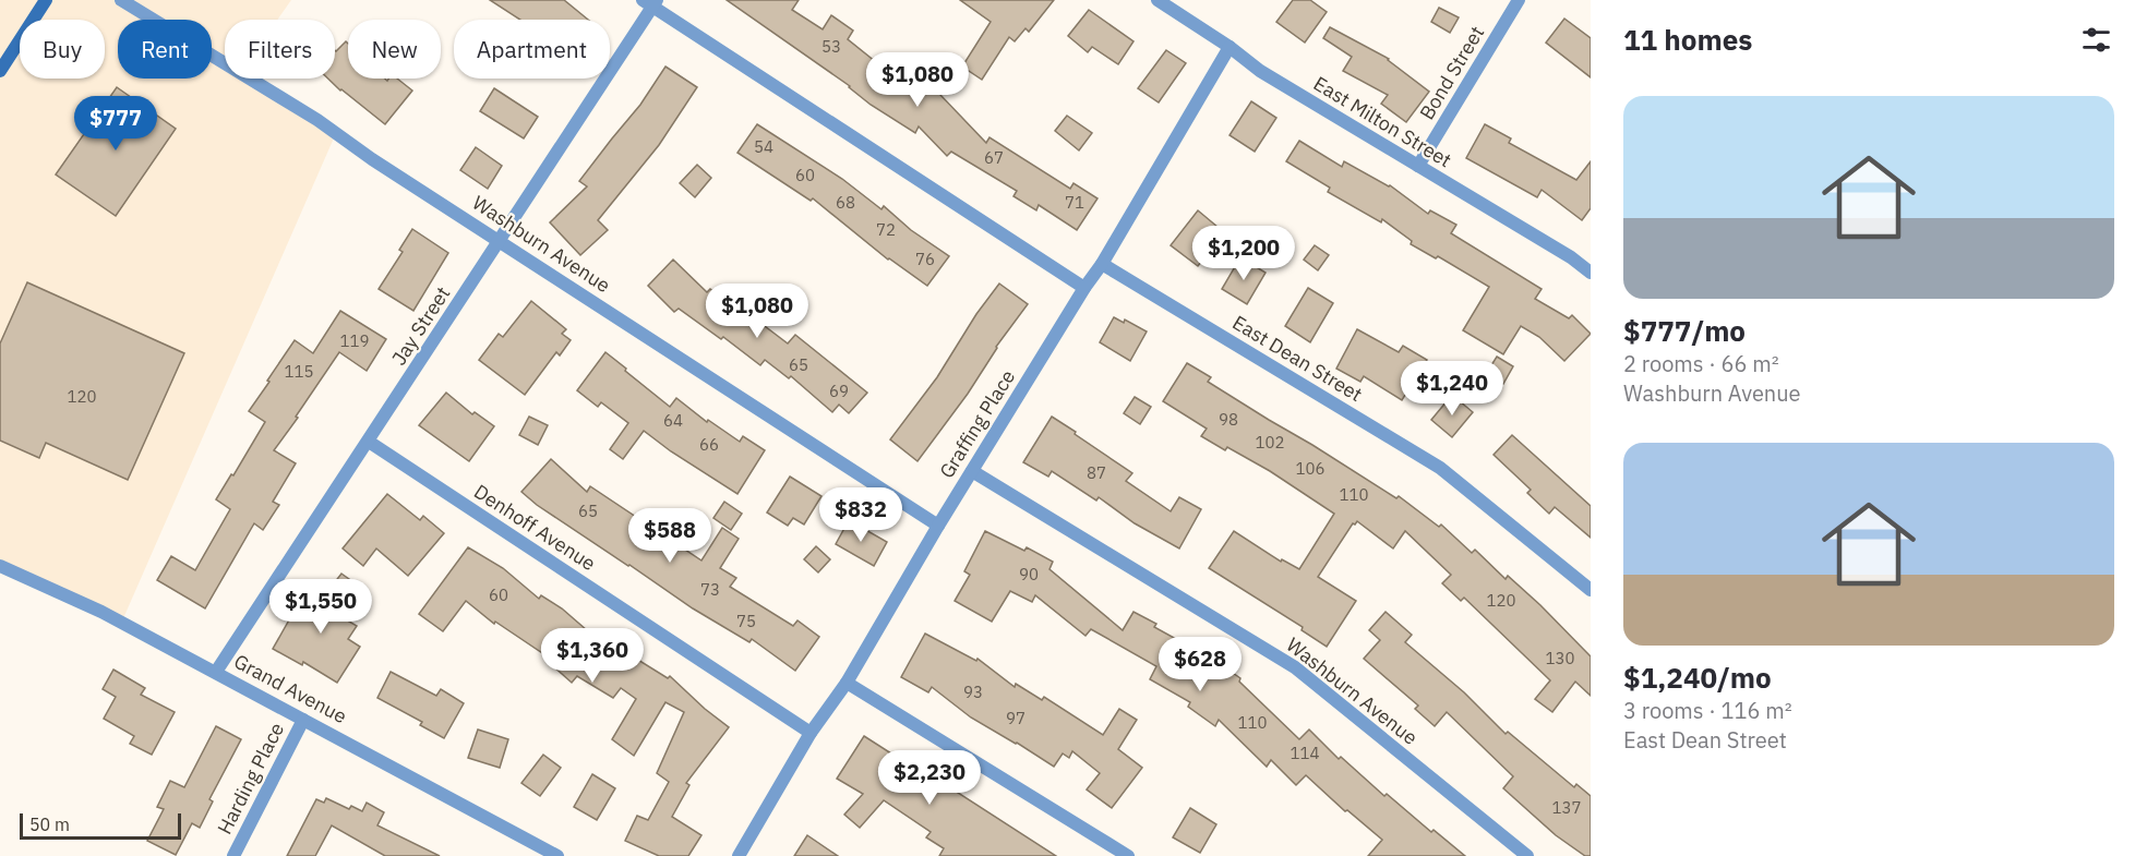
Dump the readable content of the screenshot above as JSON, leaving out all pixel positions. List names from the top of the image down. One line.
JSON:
{"streets":{"street":["Bond Street","East Milton Street","Washburn Avenue","Jay Street","East Dean Street","Graffing Place","Denhoff Avenue","Grand Avenue","Harding Place"]},"crossings":[["Bond Street","East Milton Street"],["East Milton Street","Graffing Place"],["Washburn Avenue","Jay Street"],["Washburn Avenue","Graffing Place"],["Jay Street","Denhoff Avenue"],["Jay Street","Grand Avenue"],["East Dean Street","Graffing Place"],["Graffing Place","Denhoff Avenue"],["Grand Avenue","Harding Place"]],"house_numbers":["53","54","67","60","68","71","72","76","119","65","115","69","120","98","64","102","66","106","87","110","65","90","73","60","120","75","130","93","97","110","114","137"],"scale_bar":"50 m","page":{"heading":"11 homes","chip":["Buy","Rent","Filters","New","Apartment"],"price":["$1,080","$777","$1,200","$1,080","$1,240","$832","$588","$1,550","$1,360","$628","$2,230"],"list":[{"name":"$777/mo","note":"2 rooms · 66 m² · Washburn Avenue"},{"name":"$1,240/mo","note":"3 rooms · 116 m² · East Dean Street"}],"scale":"50 m"}}
